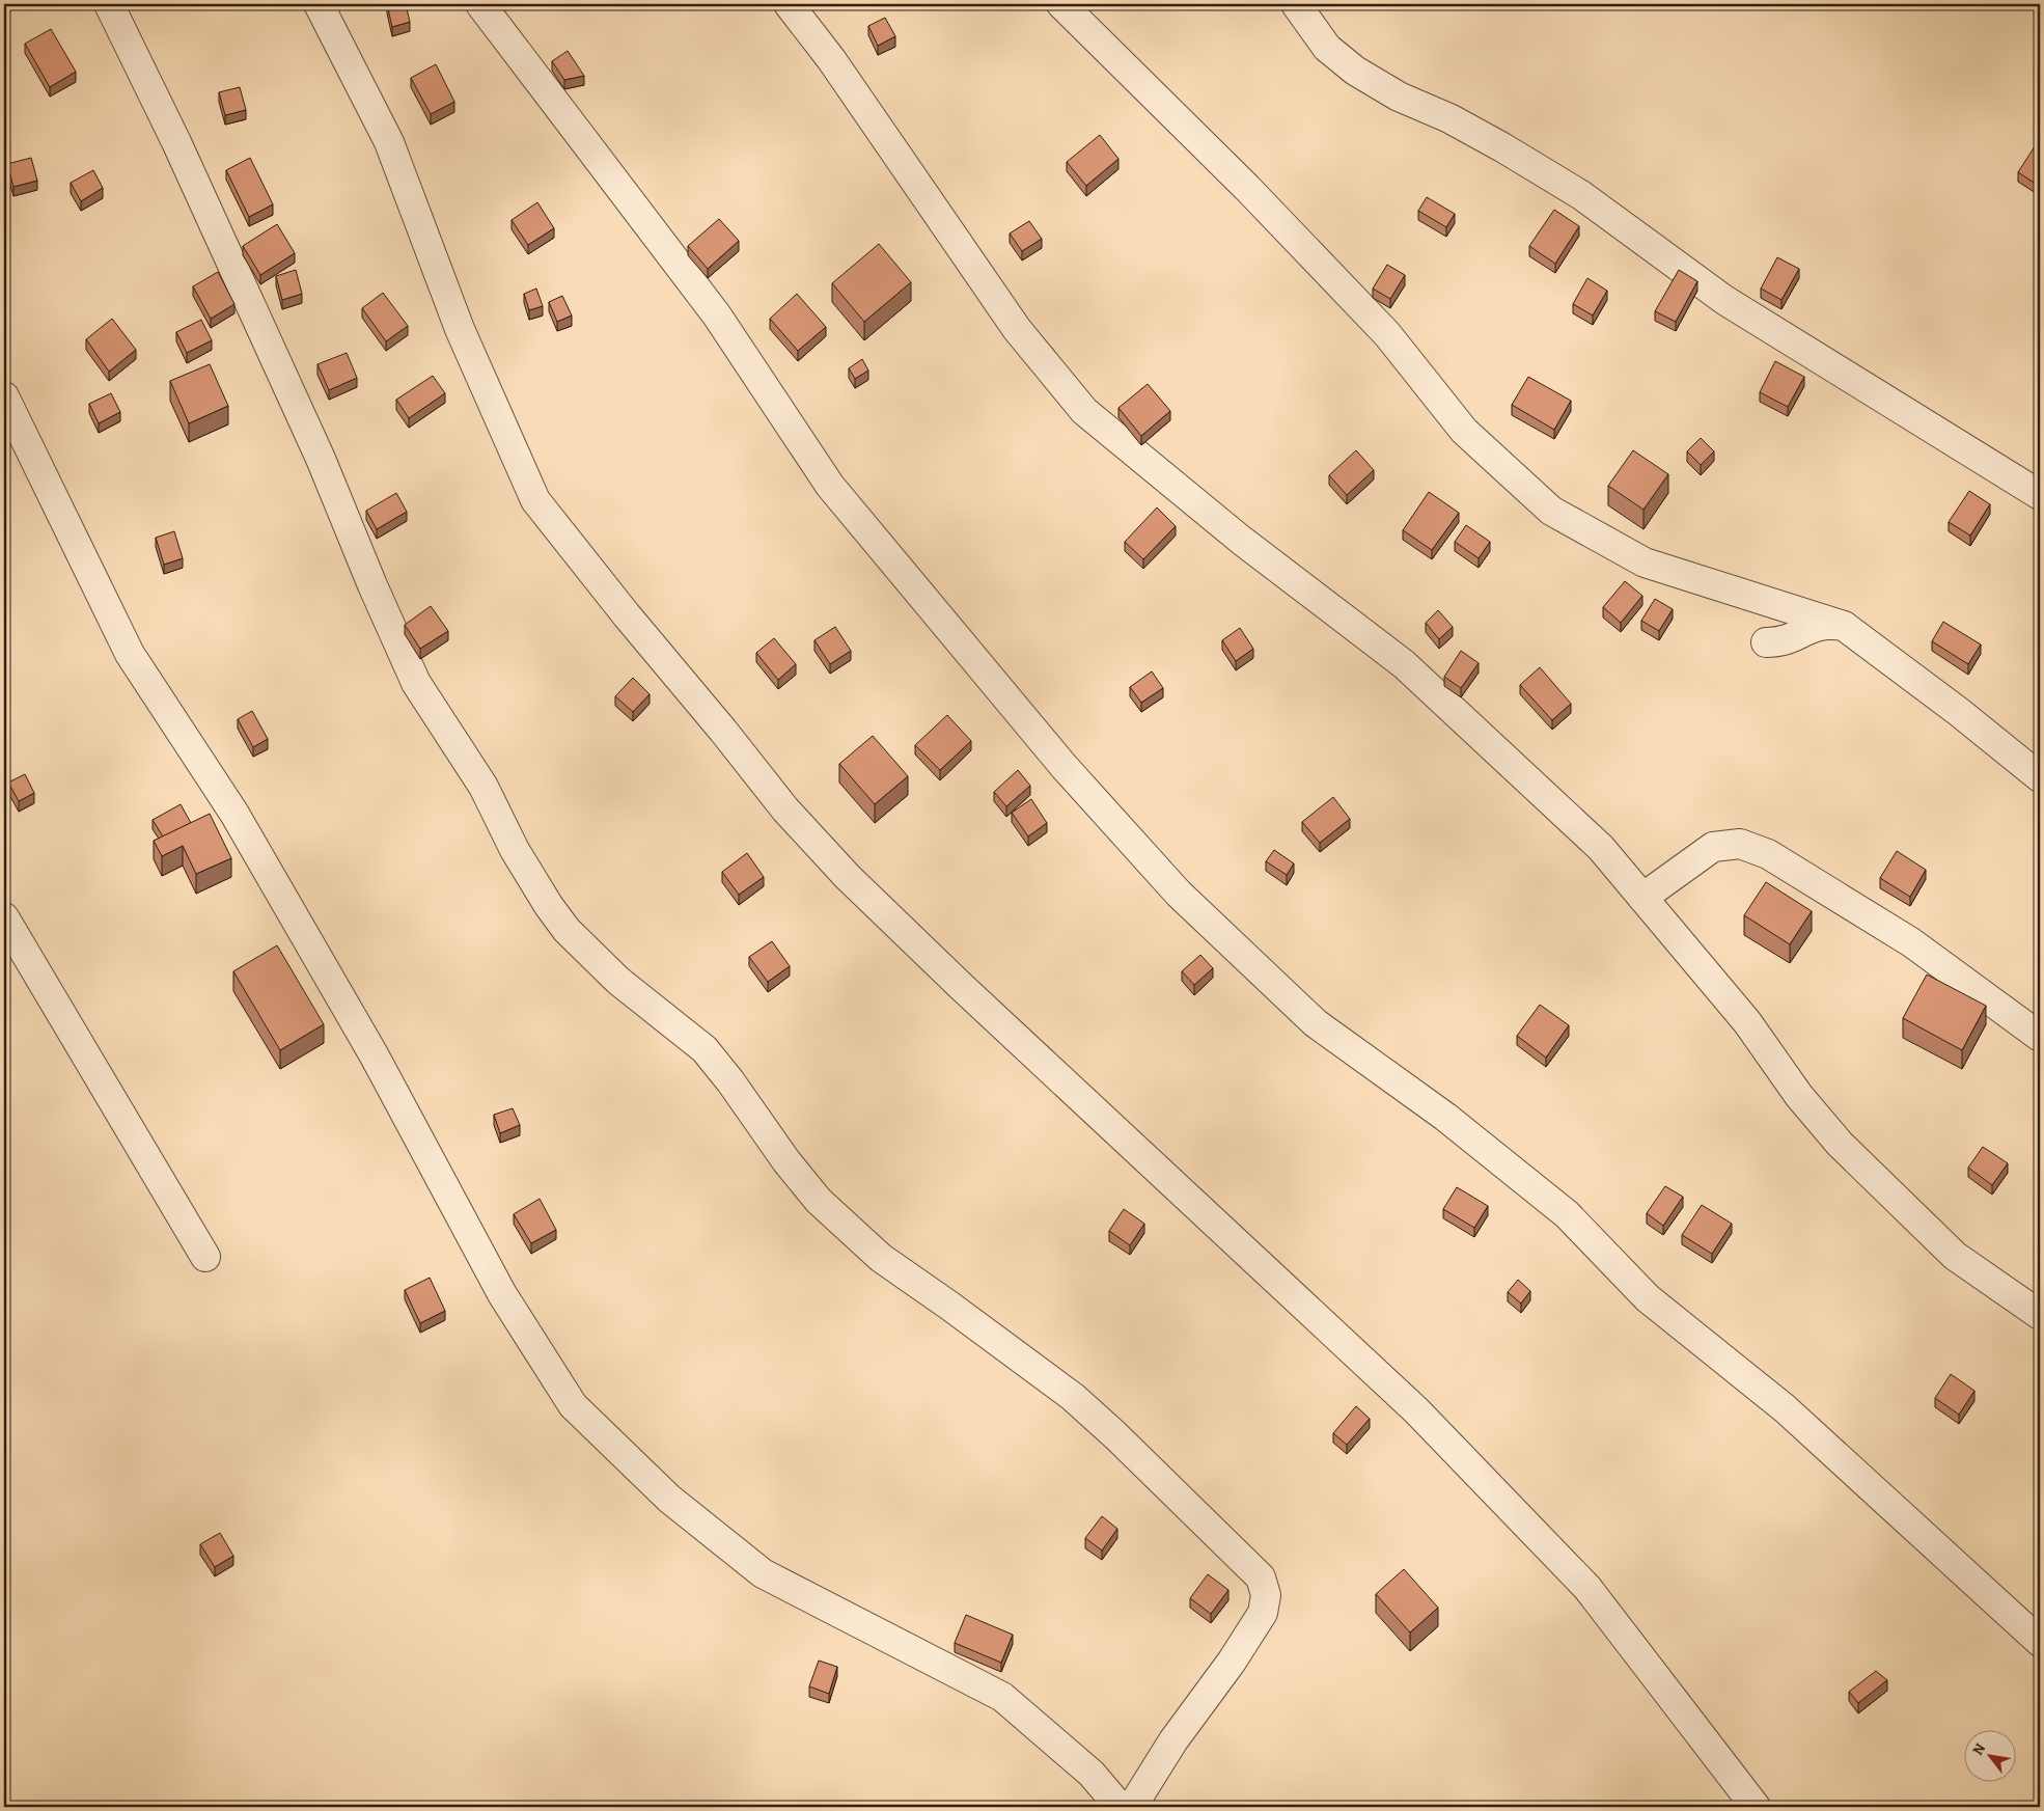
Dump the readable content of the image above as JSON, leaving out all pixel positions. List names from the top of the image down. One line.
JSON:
{"north":"top left"}
